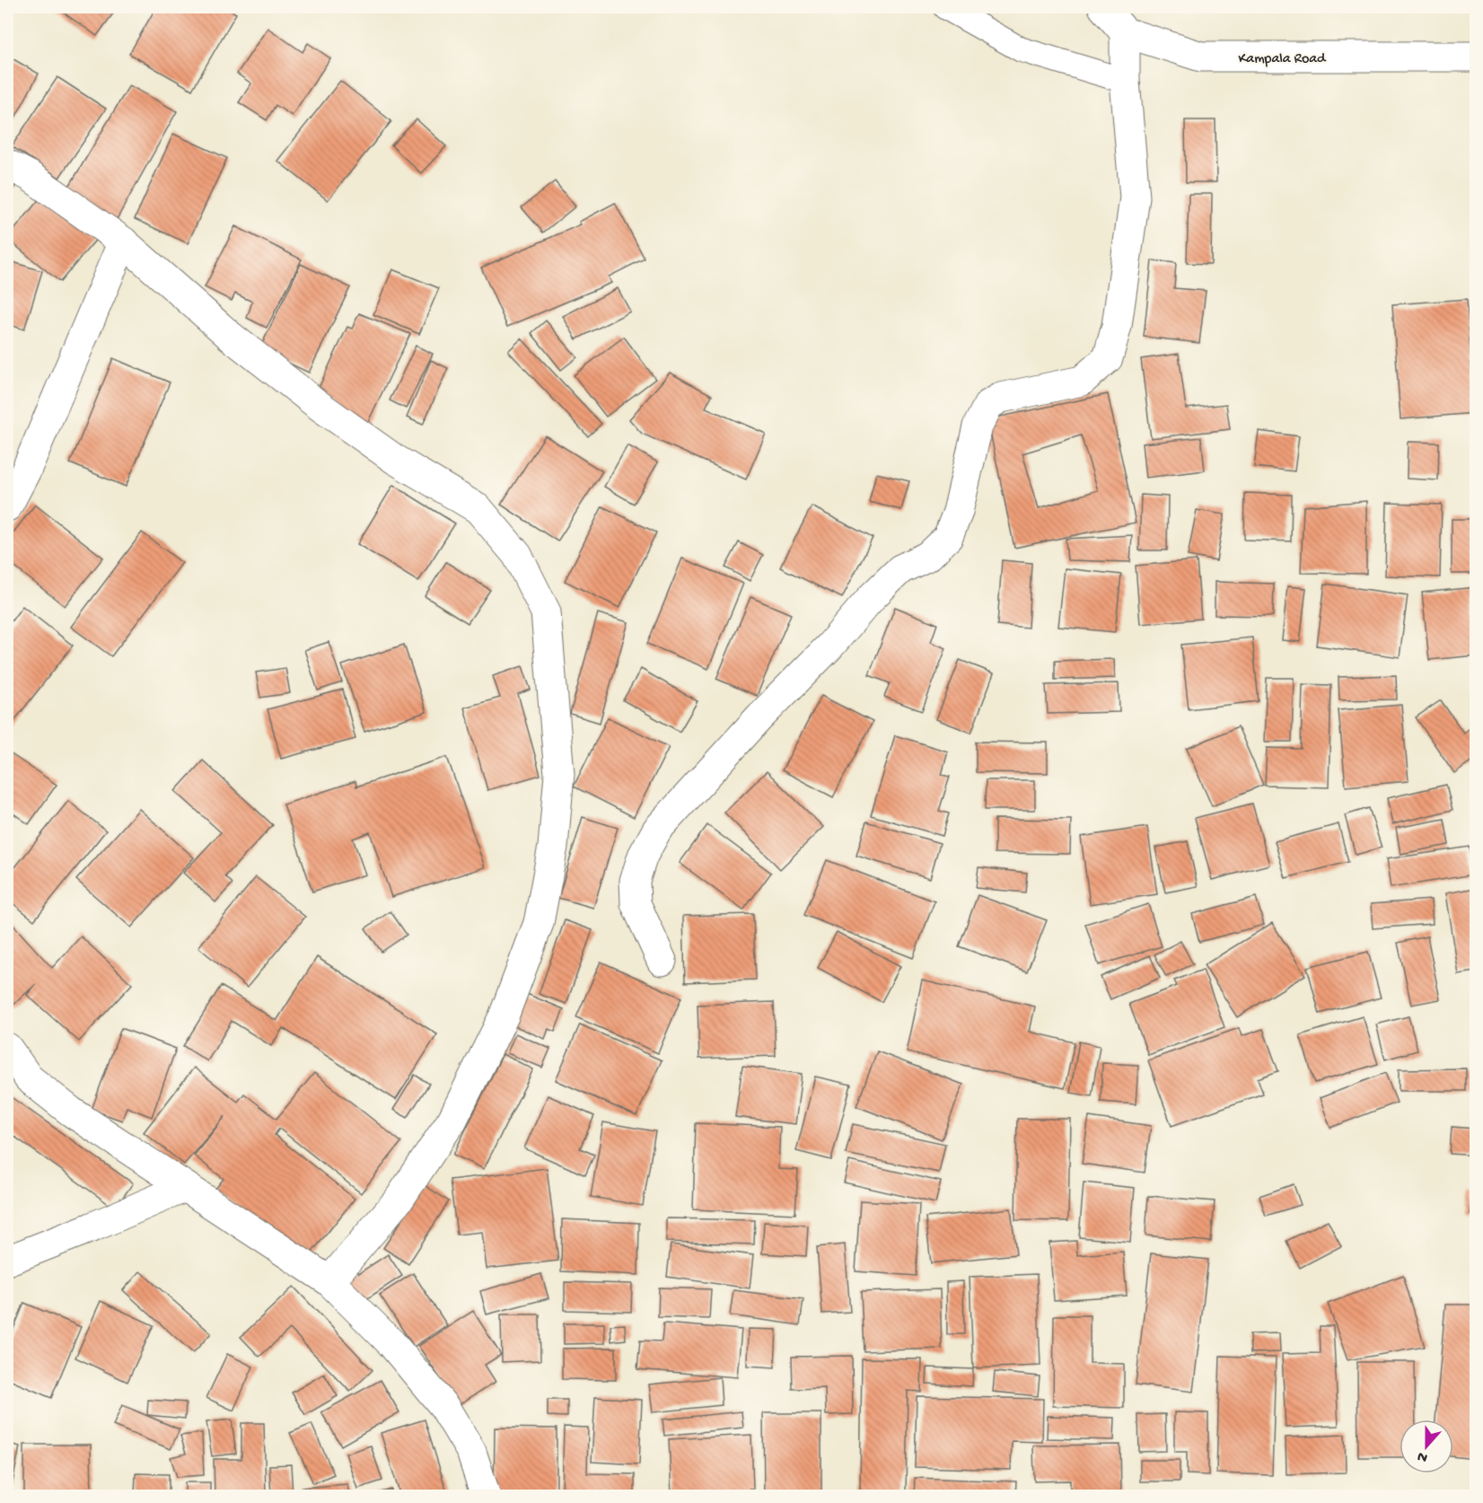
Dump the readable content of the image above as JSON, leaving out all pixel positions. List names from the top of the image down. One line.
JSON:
{"streets":{"street":["Kampala Road"]},"north":"bottom"}
